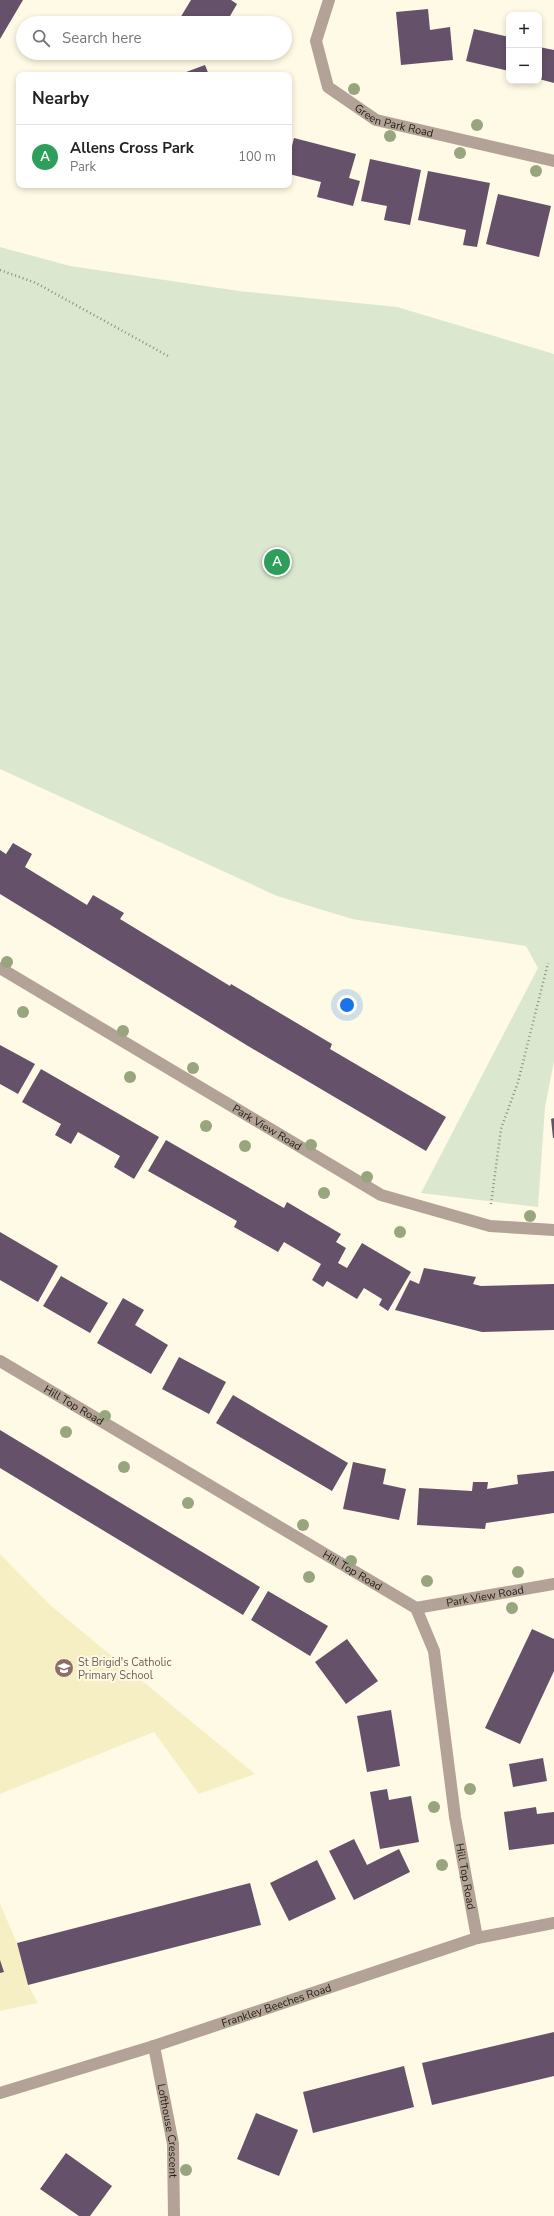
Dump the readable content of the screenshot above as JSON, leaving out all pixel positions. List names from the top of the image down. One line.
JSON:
{"streets":{"street":["Green Park Road","Park View Road","Hill Top Road","Frankley Beeches Road","Lofthouse Crescent"]},"crossings":[["Park View Road","Hill Top Road"],["Hill Top Road","Frankley Beeches Road"],["Frankley Beeches Road","Lofthouse Crescent"]],"places":{"school or university":["St Brigid's Catholic Primary School"]},"page":{"map_buttons":["+","−"],"search":"Search here","heading":"Nearby","list":[{"mark":"A","name":"Allens Cross Park","note":"Park","value":"100 m"}],"pins":"A"}}
